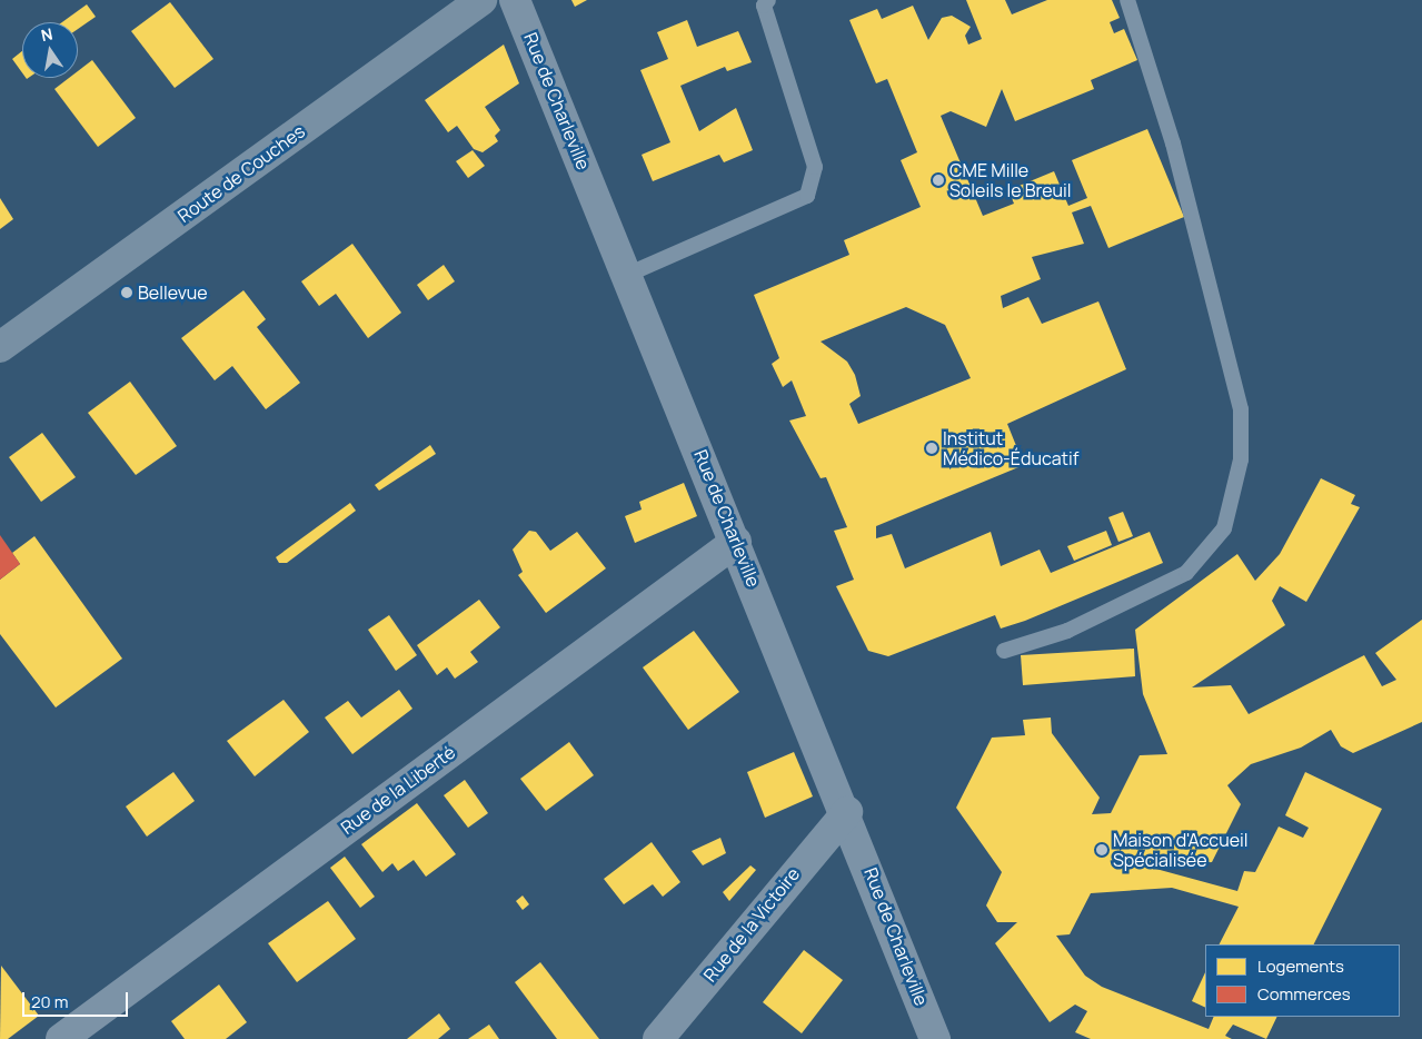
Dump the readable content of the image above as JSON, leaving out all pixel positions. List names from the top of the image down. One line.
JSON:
{"streets":{"main road":["Route de Couches"],"street":["Rue de Charleville","Rue de la Liberté","Rue de la Victoire"]},"crossings":[["Rue de Charleville","Rue de la Liberté"],["Rue de Charleville","Rue de la Victoire"]],"places":["CME Mille Soleils le Breuil","Bellevue","Institut Médico-Éducatif","Maison d'Accueil Spécialisée"],"legend":["Logements","Commerces"],"scale_bar":"20 m","north":"top"}
